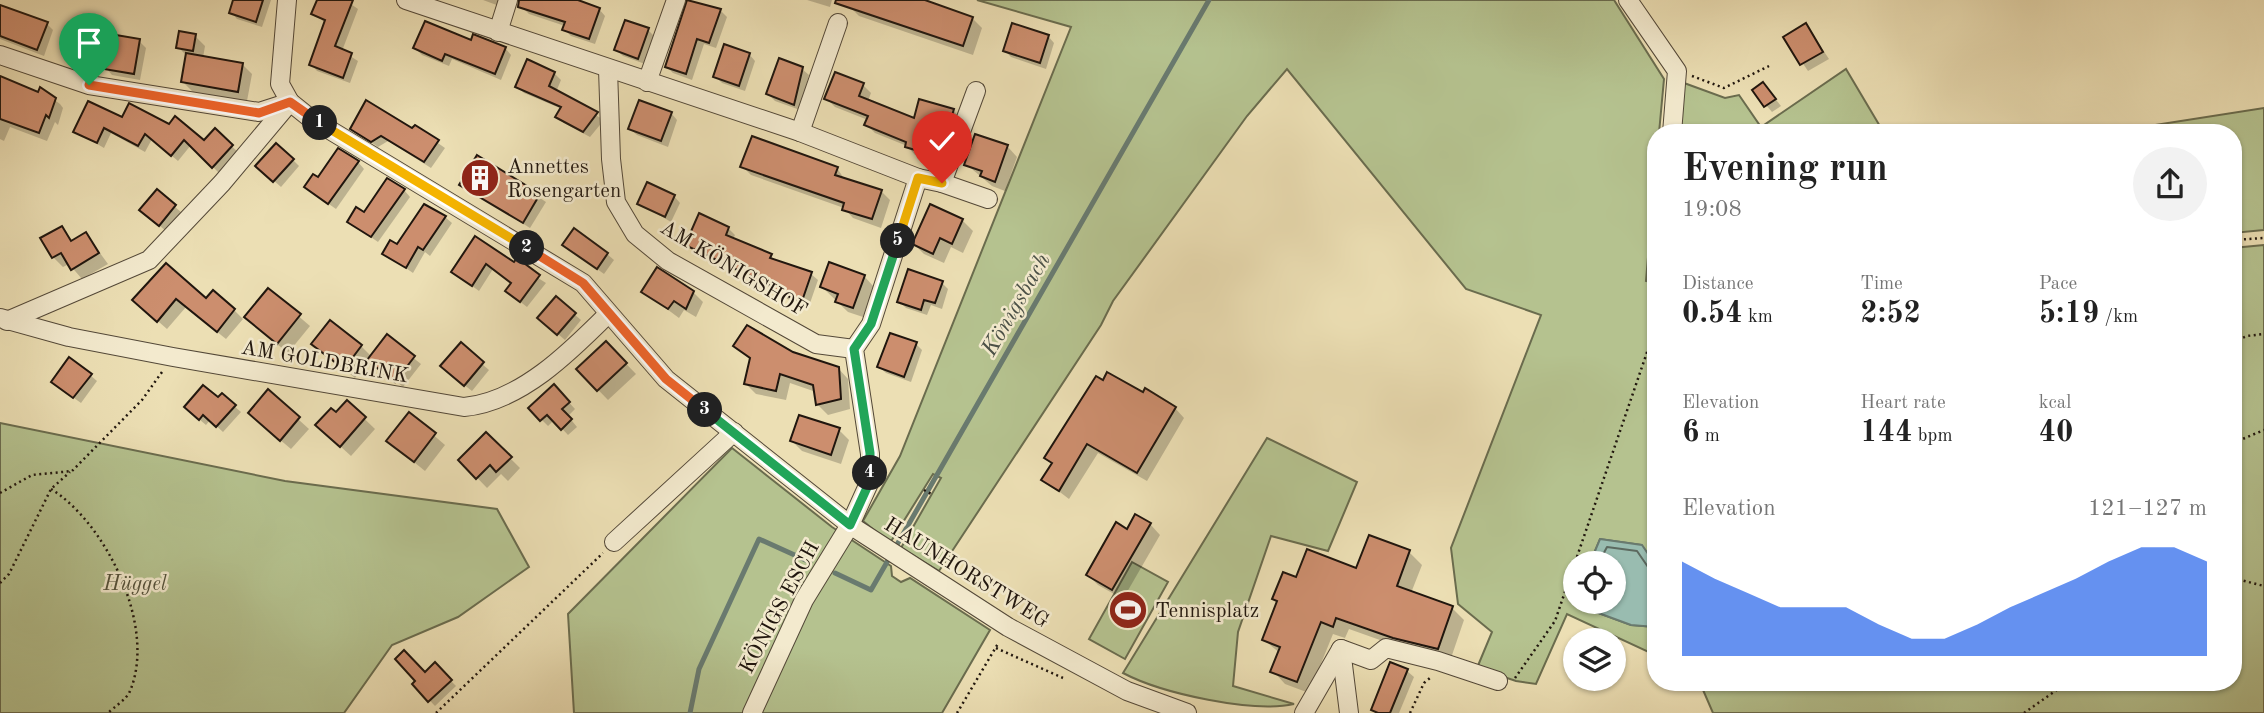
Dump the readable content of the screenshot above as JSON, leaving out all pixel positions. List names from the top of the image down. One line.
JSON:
{"streets":{"street":["AM KÖNIGSHOF","AM GOLDBRINK","HAUNHORSTWEG","KÖNIGS ESCH"]},"crossings":[["AM GOLDBRINK","HAUNHORSTWEG"],["HAUNHORSTWEG","KÖNIGS ESCH"]],"water":["Königsbach"],"parks":["Hüggel"],"places":{"building":["Annettes Rosengarten"],"sports":["Tennisplatz"]},"page":{"pins":["1","5","2","3","4"],"heading":["Evening run","19:08"],"stats":[["Distance","0.54 km"],["Time","2:52"],["Pace","5:19 /km"],["Elevation","6 m"],["Heart rate","144 bpm"],["kcal","40"]],"chart":["Elevation","121–127 m"]}}
